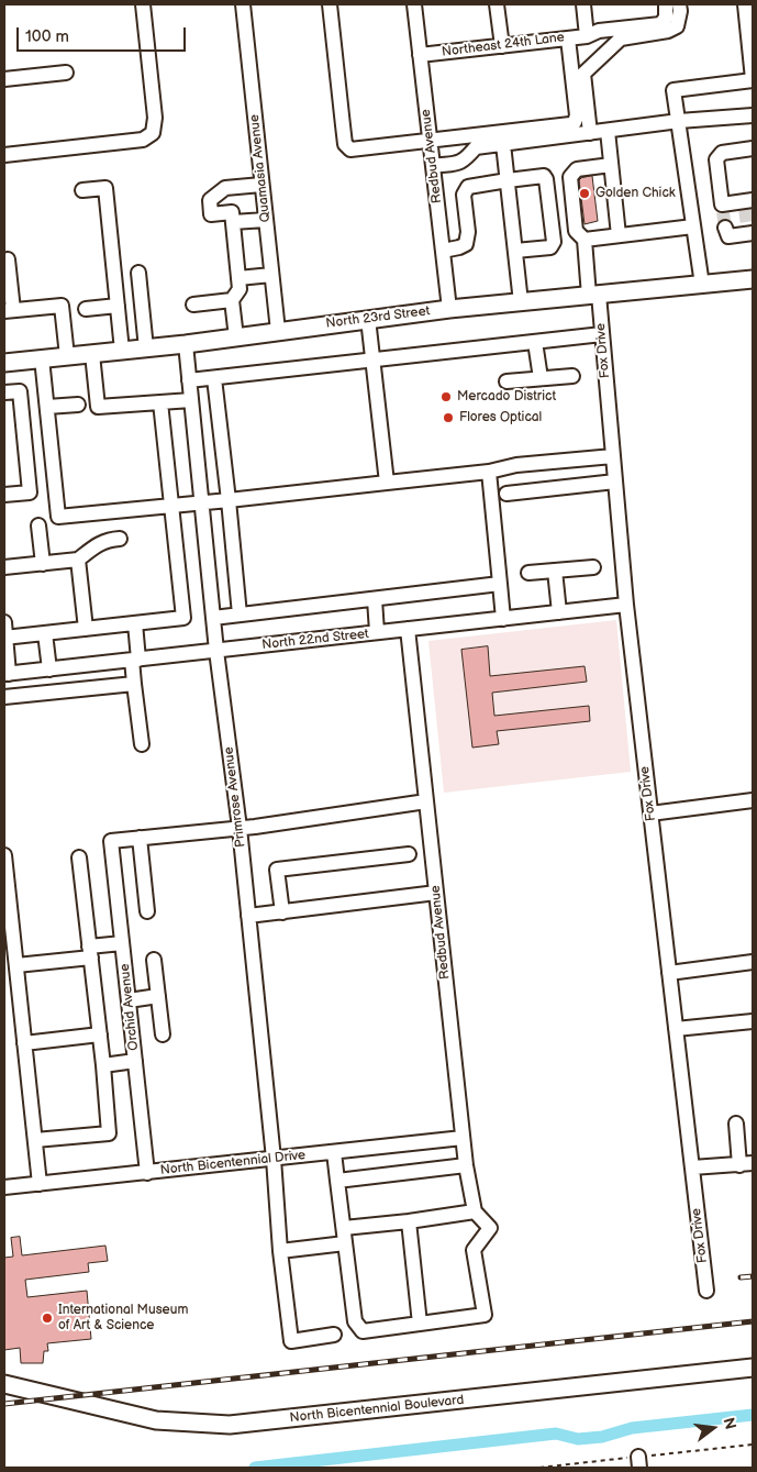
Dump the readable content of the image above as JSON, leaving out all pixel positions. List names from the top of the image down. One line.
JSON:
{"streets":{"main road":["North 23rd Street","North Bicentennial Boulevard"],"street":["Northeast 24th Lane","Redbud Avenue","Quamasia Avenue","Fox Drive","North 22nd Street","Primrose Avenue","Orchid Avenue","North Bicentennial Drive"]},"crossings":[["Northeast 24th Lane","Redbud Avenue"],["Redbud Avenue","North 23rd Street"],["Redbud Avenue","North 22nd Street"],["Redbud Avenue","North Bicentennial Drive"],["Quamasia Avenue","North 23rd Street"],["North 23rd Street","Fox Drive"],["North 23rd Street","Primrose Avenue"],["Fox Drive","North 22nd Street"],["North 22nd Street","Primrose Avenue"],["Primrose Avenue","North Bicentennial Drive"],["Orchid Avenue","North Bicentennial Drive"]],"places":["Golden Chick","Mercado District","Flores Optical","International Museum of Art & Science"],"scale_bar":"100 m","north":"right"}
